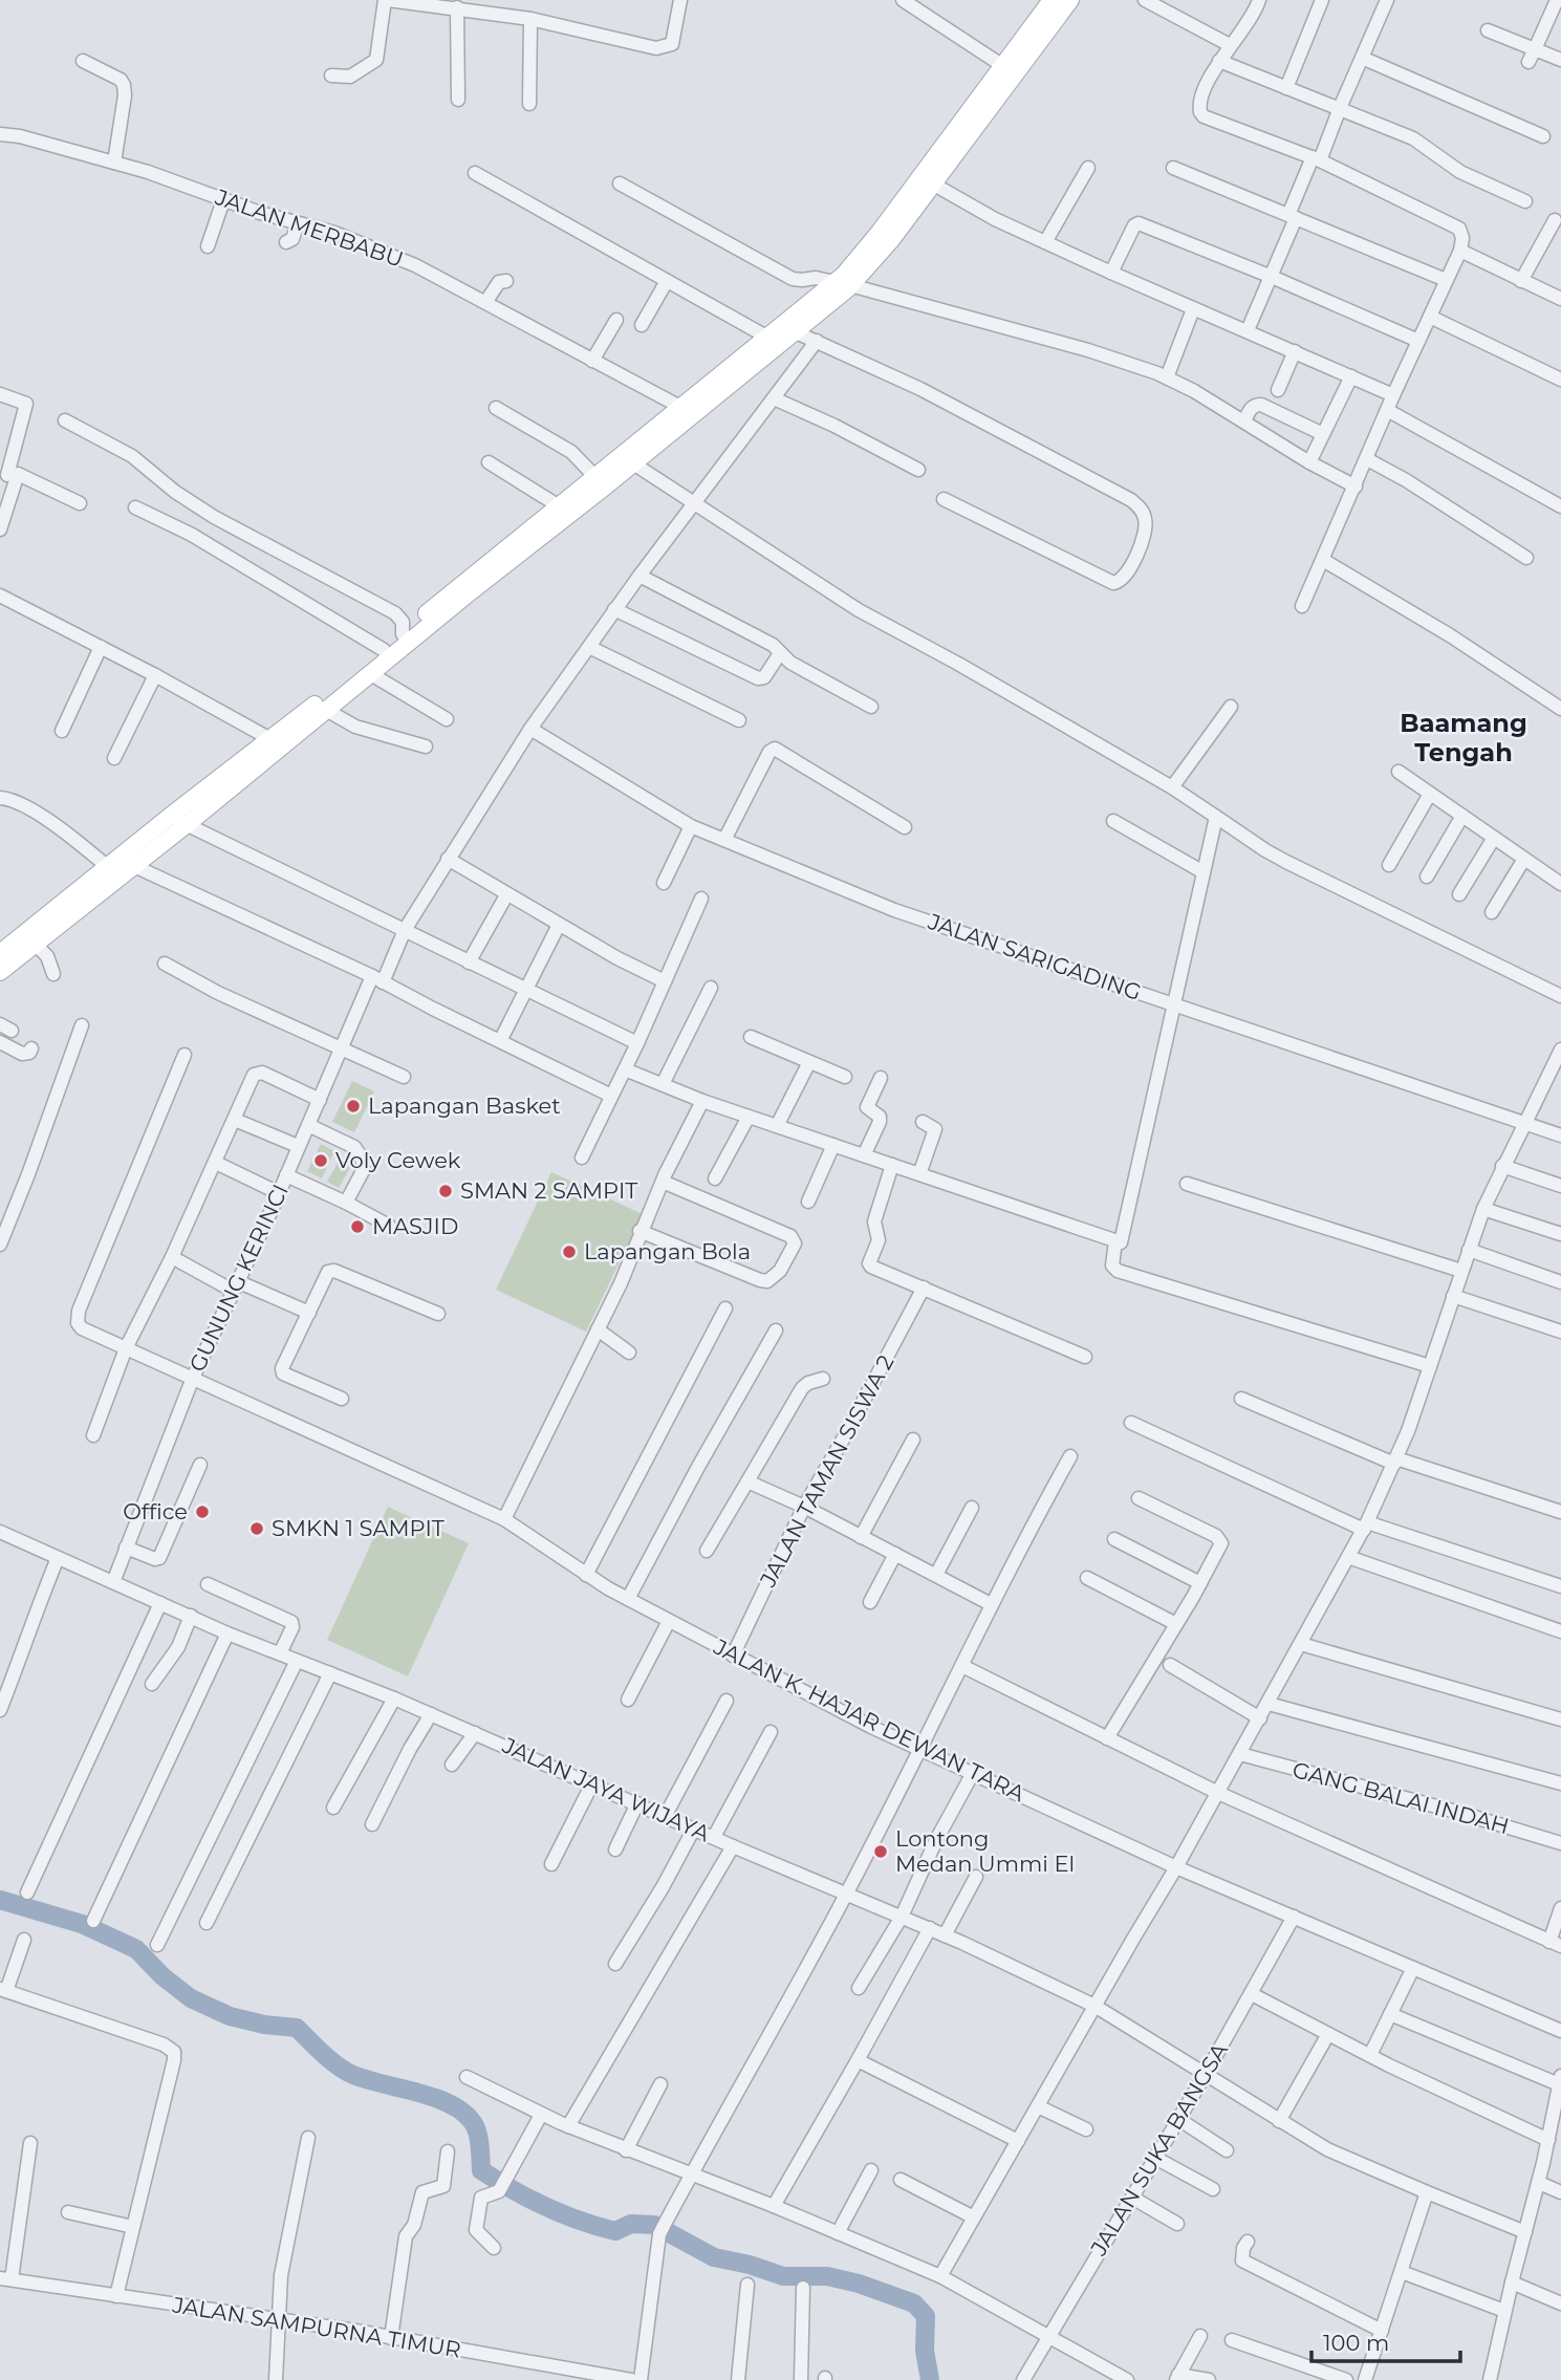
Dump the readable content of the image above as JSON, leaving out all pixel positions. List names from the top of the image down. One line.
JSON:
{"streets":{"street":["JALAN MERBABU","JALAN SARIGADING","GUNUNG KERINCI","JALAN TAMAN SISWA 2","JALAN K. HAJAR DEWAN TARA","JALAN JAYA WIJAYA","GANG BALAI INDAH","JALAN SUKA BANGSA","JALAN SAMPURNA TIMUR"]},"crossings":[["JALAN SARIGADING","GUNUNG KERINCI"],["GUNUNG KERINCI","JALAN K. HAJAR DEWAN TARA"],["GUNUNG KERINCI","JALAN JAYA WIJAYA"],["JALAN TAMAN SISWA 2","JALAN K. HAJAR DEWAN TARA"],["JALAN K. HAJAR DEWAN TARA","JALAN SUKA BANGSA"],["JALAN JAYA WIJAYA","JALAN SUKA BANGSA"]],"districts":["Baamang Tengah"],"places":["Lapangan Basket","Voly Cewek","SMAN 2 SAMPIT","MASJID","Lapangan Bola","Office","SMKN 1 SAMPIT","Lontong Medan Ummi El"],"scale_bar":"100 m"}
